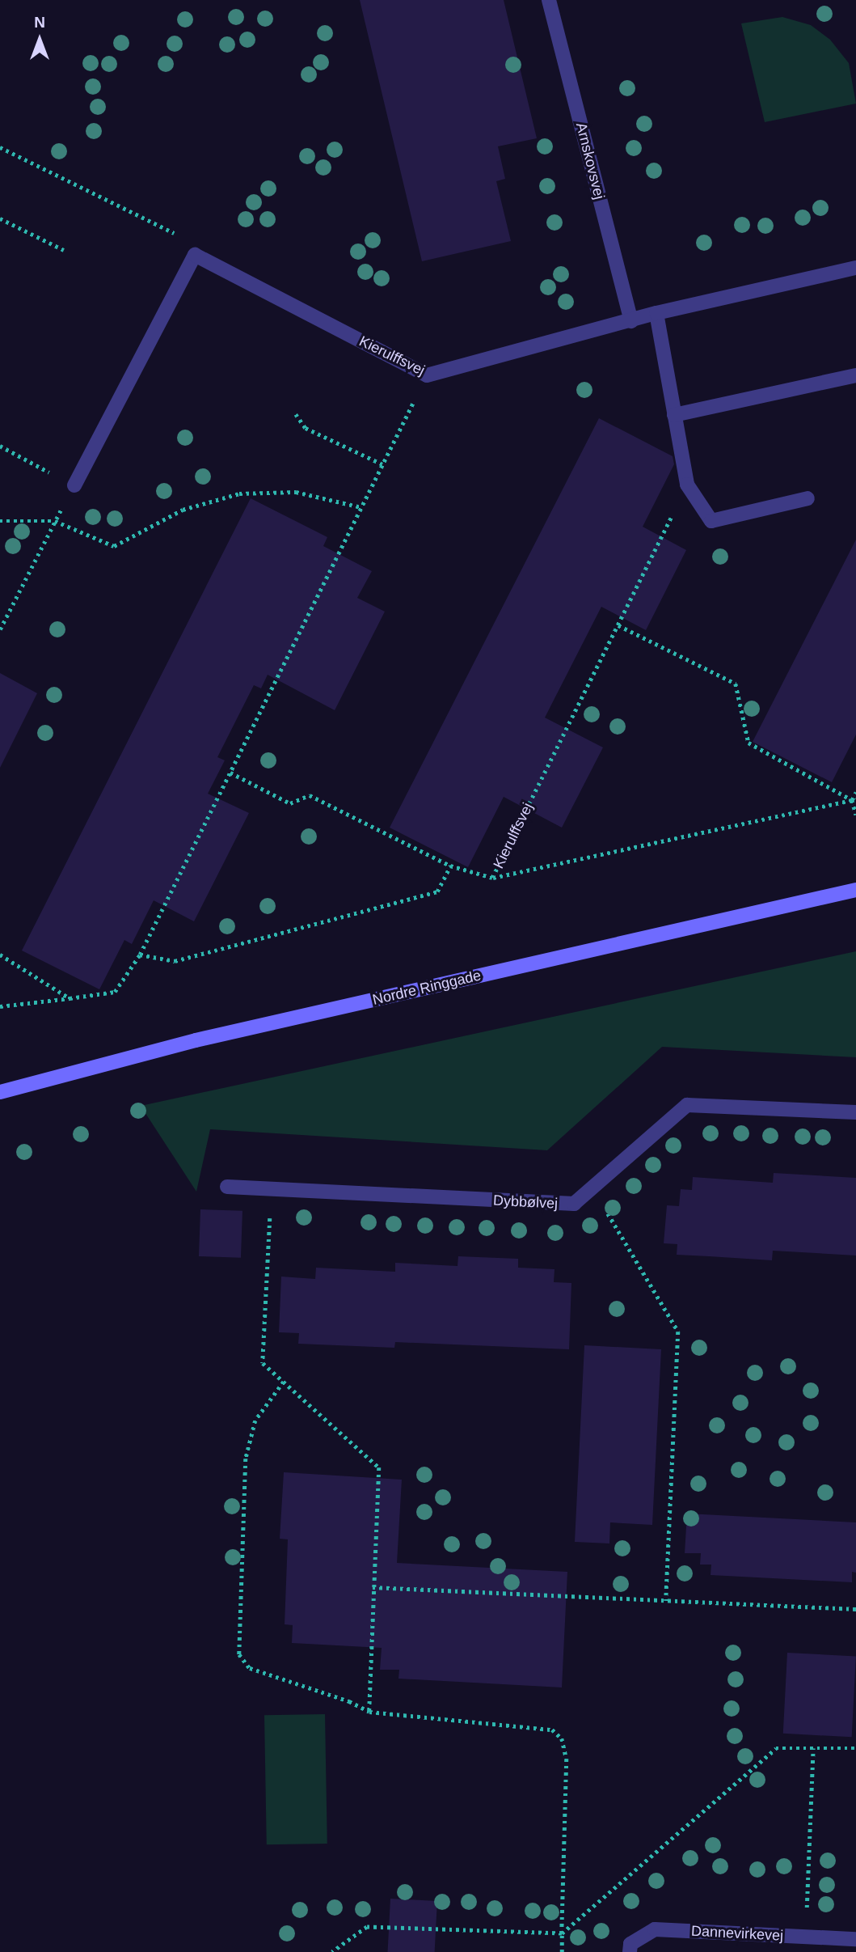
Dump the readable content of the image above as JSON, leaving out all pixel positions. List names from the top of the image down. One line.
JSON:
{"streets":{"street":["Arnskovsvej","Kierulffsvej","Nordre Ringgade","Dybbølvej","Dannevirkevej"]},"crossings":[["Arnskovsvej","Kierulffsvej"]],"north":"top"}
